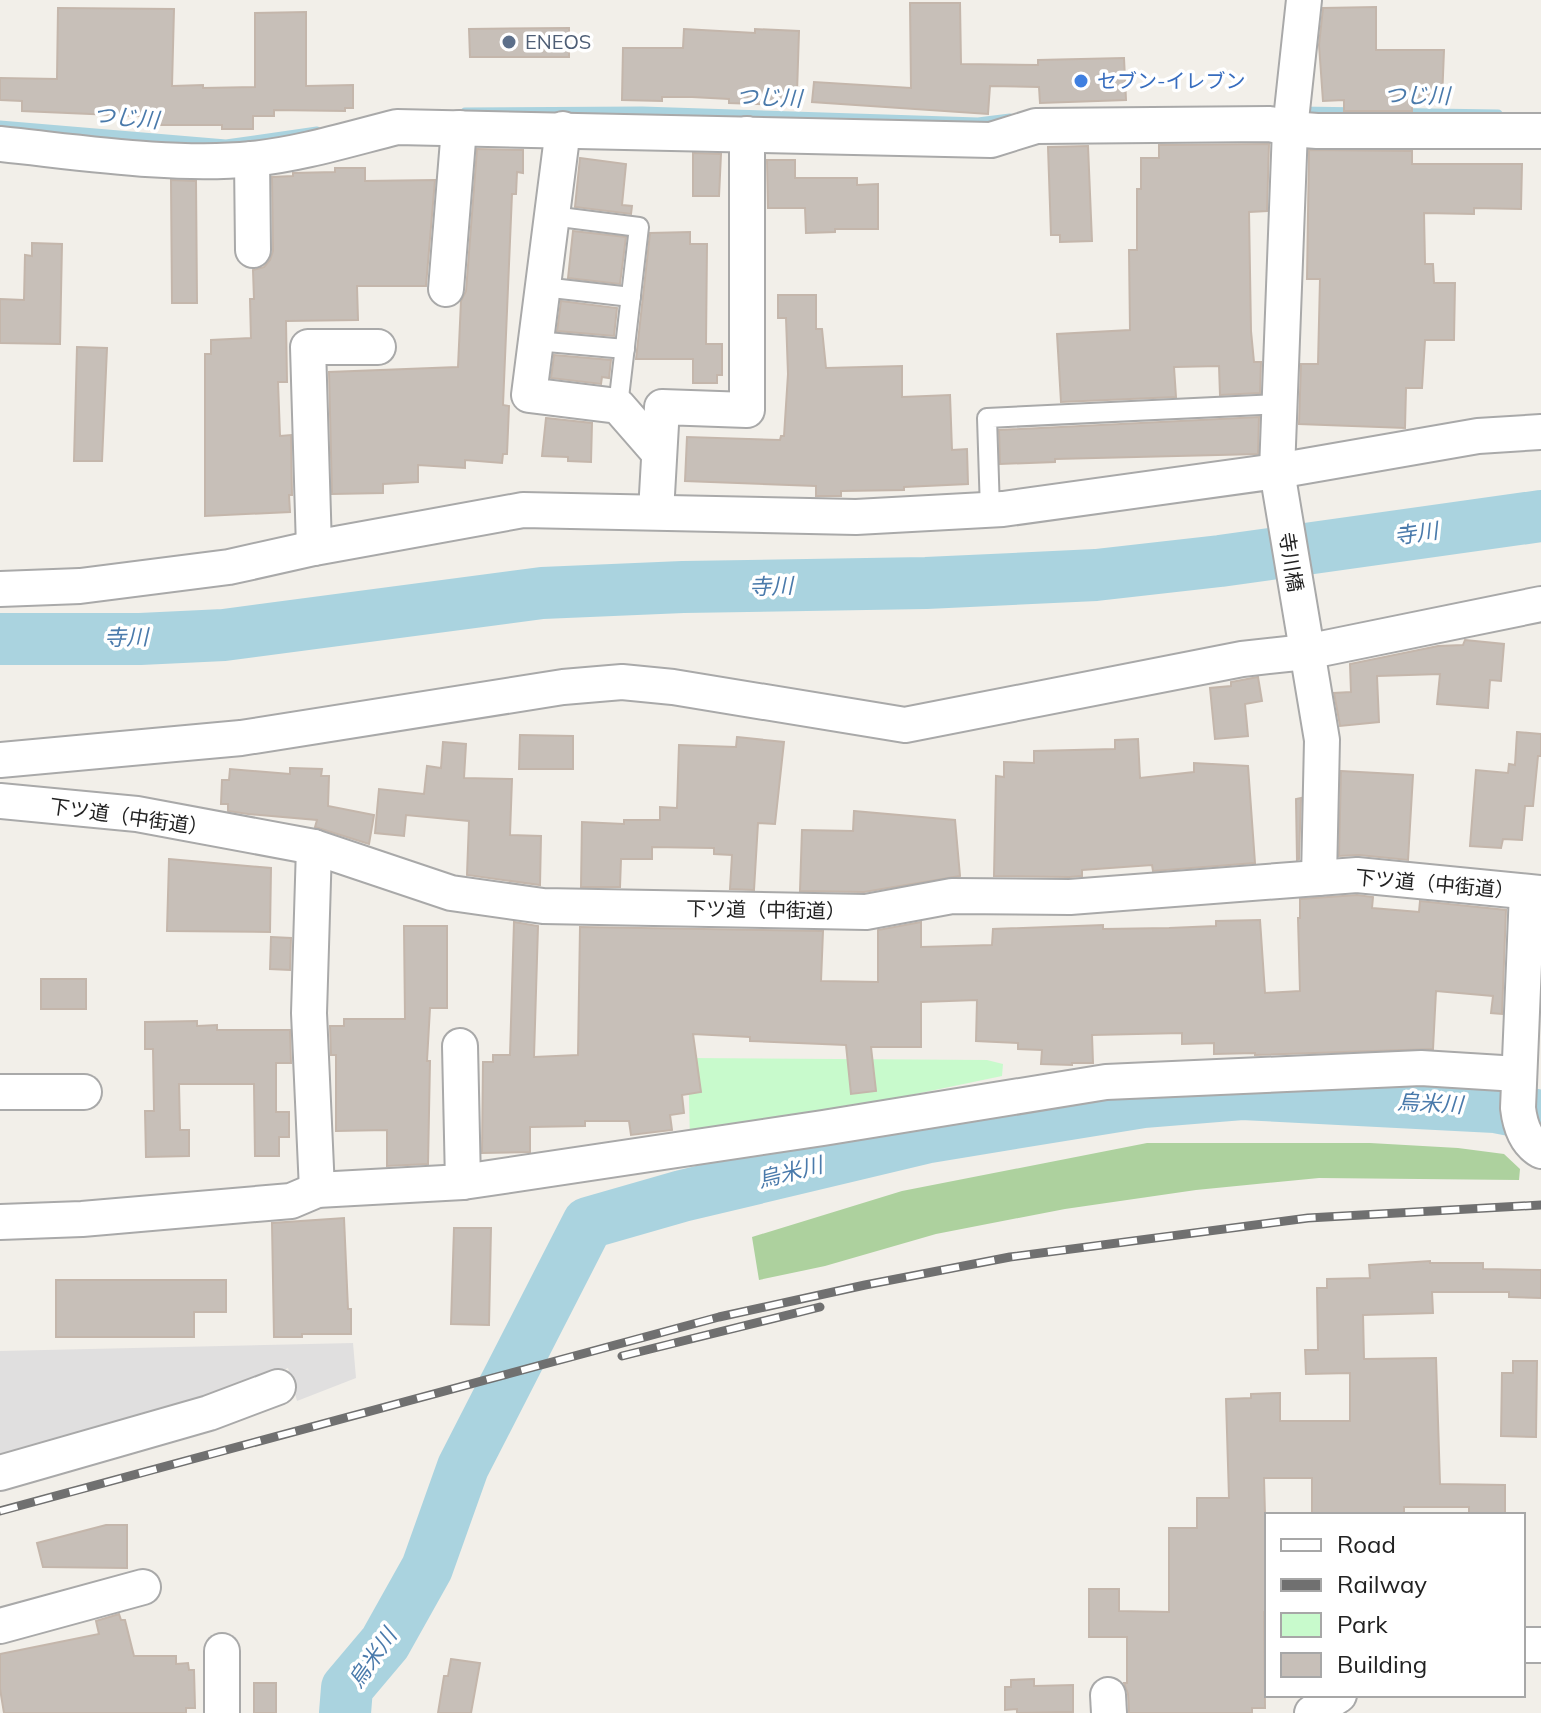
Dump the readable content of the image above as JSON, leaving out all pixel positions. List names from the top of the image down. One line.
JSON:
{"streets":{"street":["寺川橋","下ツ道（中街道）"]},"crossings":[["寺川橋","下ツ道（中街道）"]],"water":["つじ川","寺川","烏米川"],"places":["ENEOS","セブン-イレブン"],"legend":["Road","Railway","Park","Building"]}
